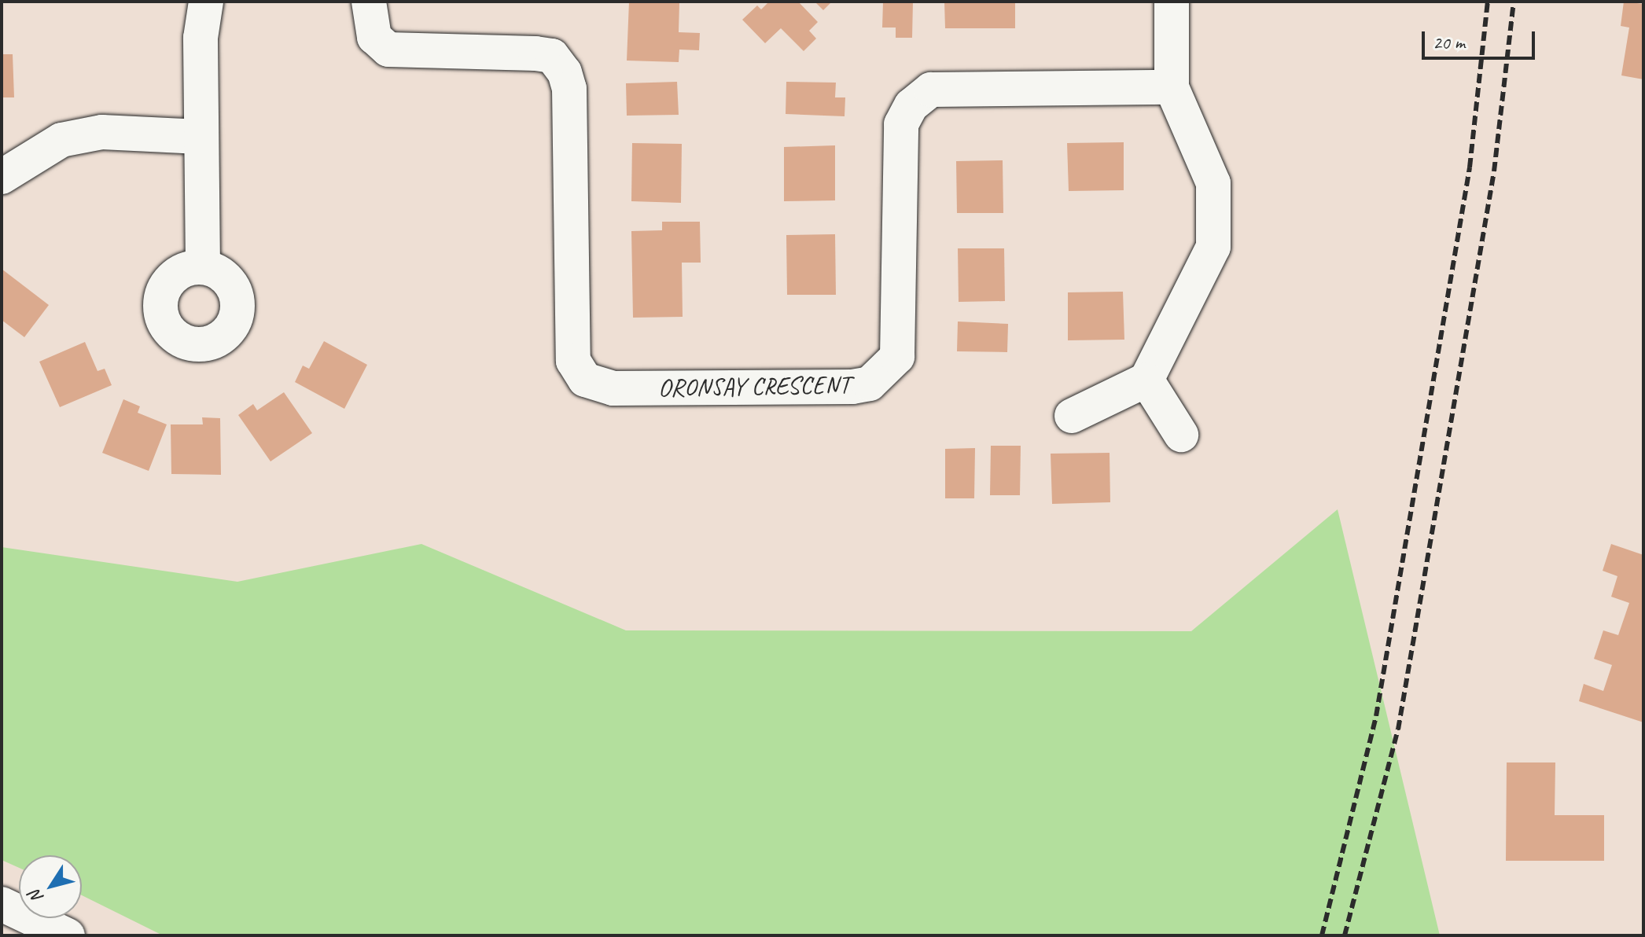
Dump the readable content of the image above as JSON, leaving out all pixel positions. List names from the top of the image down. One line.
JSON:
{"streets":{"street":["ORONSAY CRESCENT"]},"scale_bar":"20 m","north":"bottom left"}
